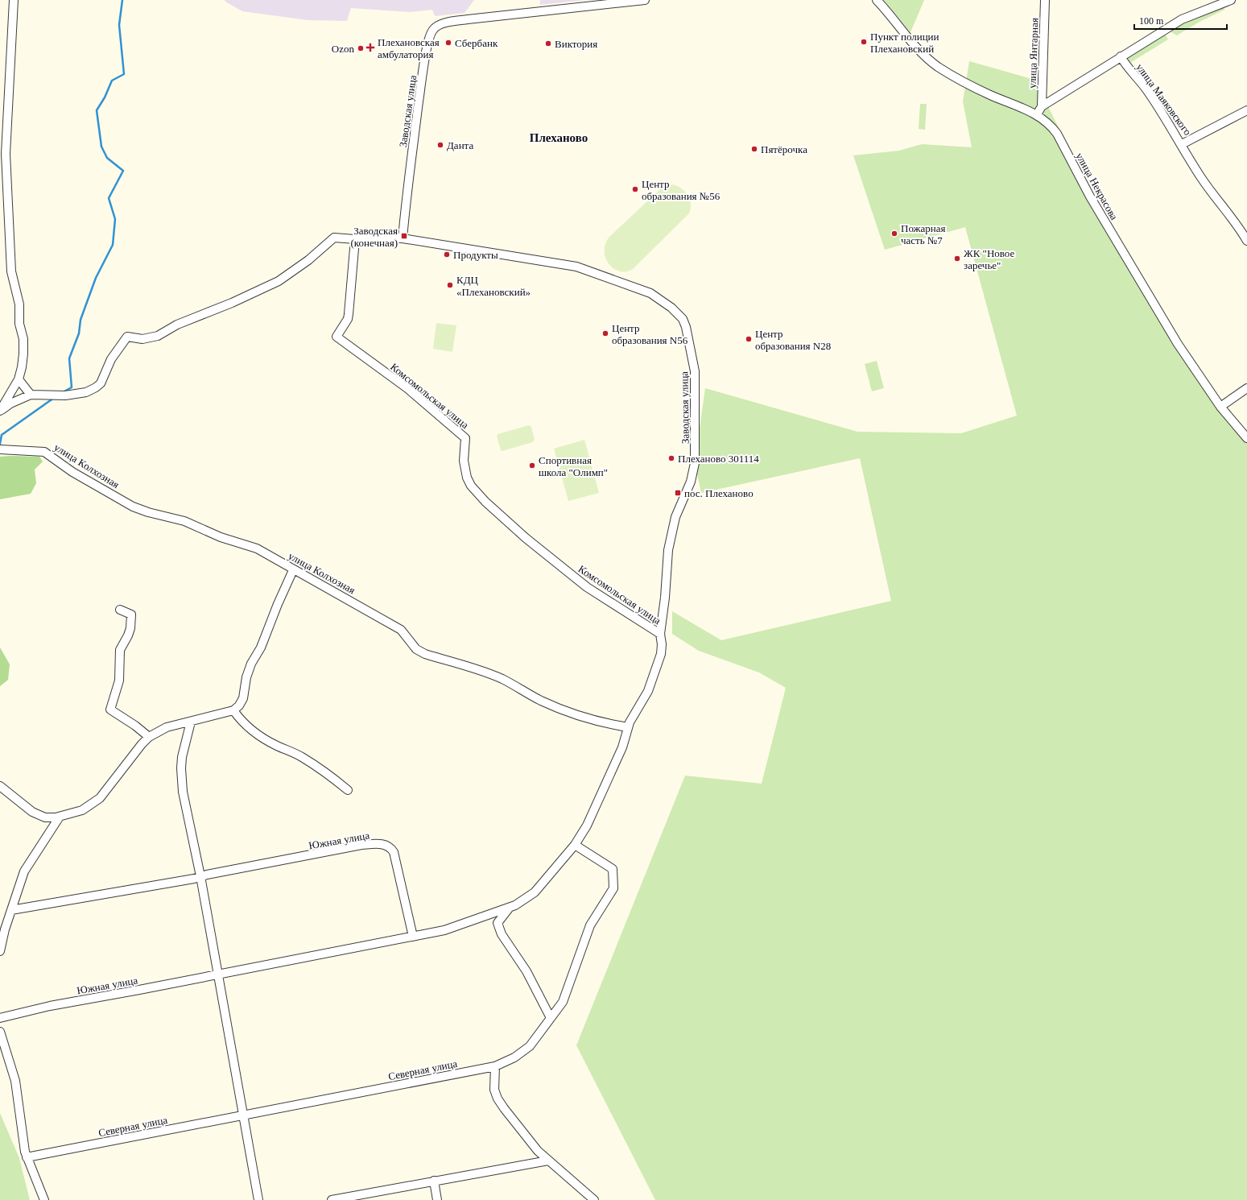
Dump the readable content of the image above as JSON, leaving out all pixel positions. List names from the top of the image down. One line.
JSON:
{"streets":{"street":["улица Янтарная","улица Маяковского","Заводская улица","улица Некрасова","Комсомольская улица","улица Колхозная","Южная улица","Северная улица"]},"crossings":[["Заводская улица","Комсомольская улица"],["Заводская улица","улица Колхозная"],["Заводская улица","Южная улица"],["Заводская улица","Северная улица"]],"districts":["Плеханово"],"places":{"other":["Пункт полиции Плехановский","Сбербанк","Виктория","Ozon","Данта","Пятёрочка","Центр образования №56","Пожарная часть №7","Продукты","ЖК \"Новое заречье\"","КДЦ «Плехановский»","Центр образования N56","Центр образования N28","Плеханово 301114","Спортивная школа \"Олимп\""],"health":["Плехановская амбулатория"],"transit":["Заводская (конечная)","пос. Плеханово"]},"scale_bar":"100 m"}
